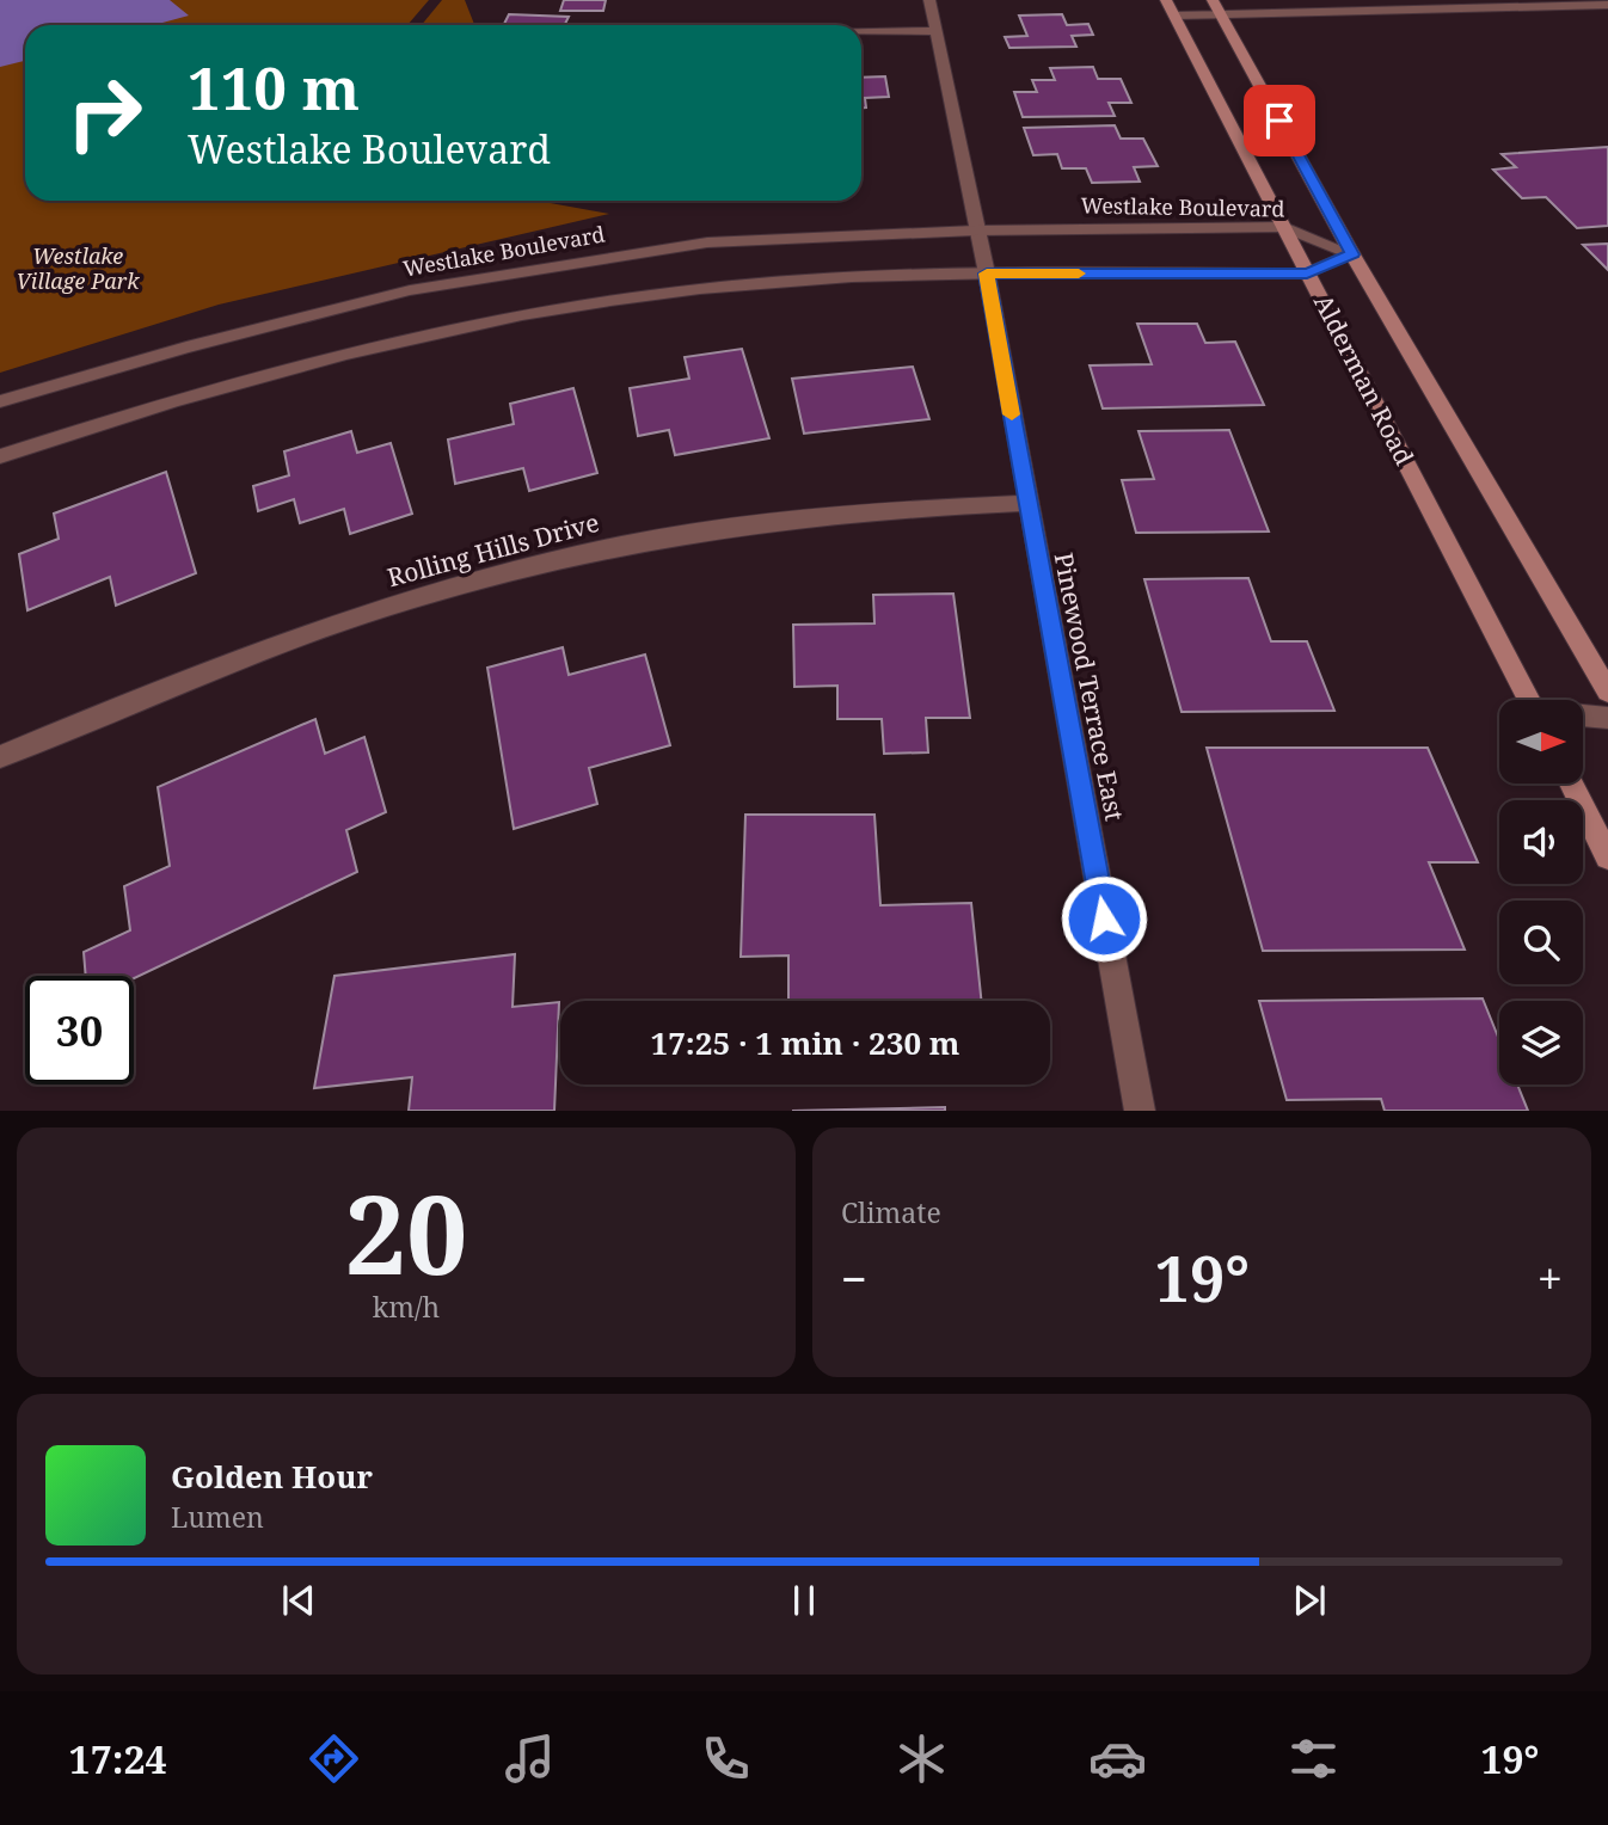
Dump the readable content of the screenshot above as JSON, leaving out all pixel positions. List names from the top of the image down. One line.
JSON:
{"streets":{"main road":["Alderman Road"],"street":["Westlake Boulevard","Rolling Hills Drive","Pinewood Terrace East"]},"crossings":[["Westlake Boulevard","Alderman Road"],["Westlake Boulevard","Pinewood Terrace East"],["Rolling Hills Drive","Pinewood Terrace East"]],"parks":["Westlake Village Park"],"north":"right","page":{"turn":["110 m","Westlake Boulevard"],"limit":"30","trip":"17:25 · 1 min · 230 m","tile":[["20","km/h"],"Climate"],"heat":["−","19°","+"],"song":["Golden Hour","Lumen"],"tabs":["17:24","19°"]}}
